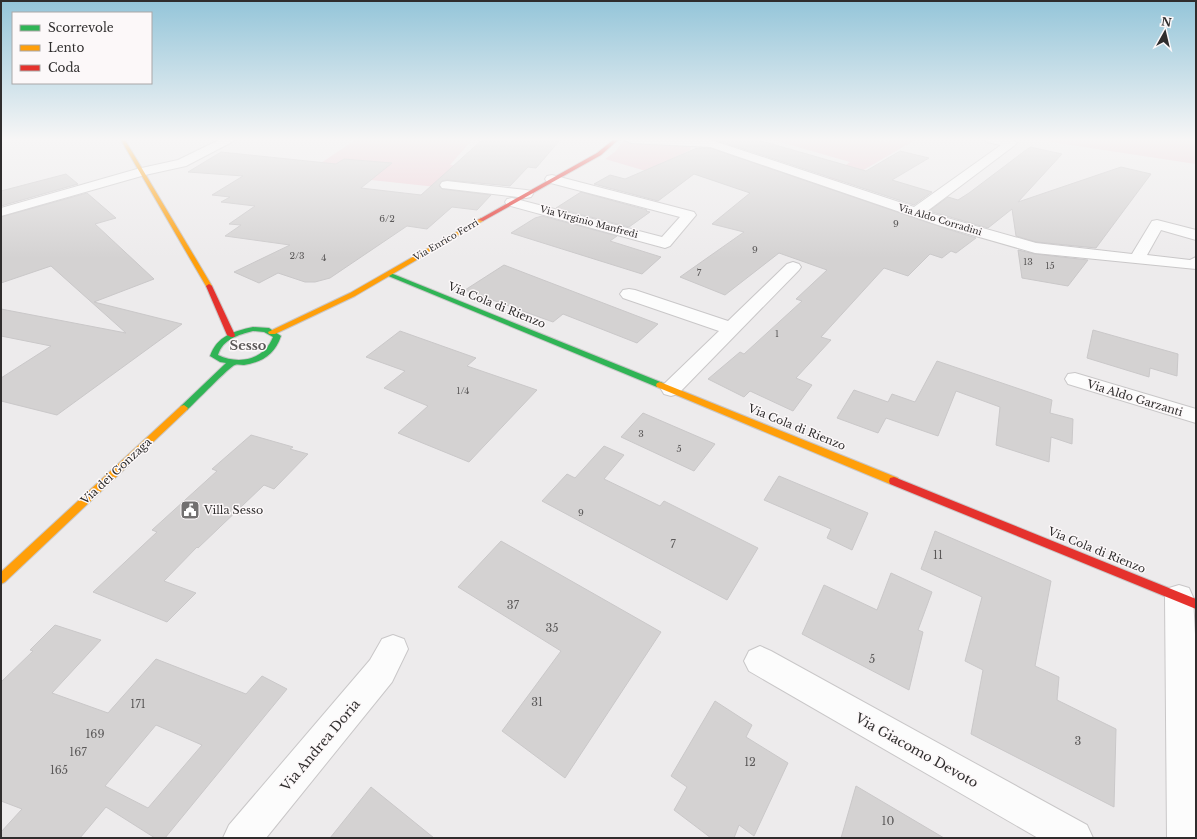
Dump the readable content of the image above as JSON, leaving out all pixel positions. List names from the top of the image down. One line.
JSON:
{"streets":{"street":["Via Aldo Corradini","Via Virginio Manfredi","Via Enrico Ferri","Via Cola di Rienzo","Via Aldo Garzanti","Via dei Gonzaga","Via Andrea Doria","Via Giacomo Devoto"]},"crossings":[["Via Virginio Manfredi","Via Enrico Ferri"],["Via Enrico Ferri","Via Cola di Rienzo"]],"districts":["Sesso"],"places":{"public building":["Villa Sesso"]},"house_numbers":["6/2","9","9","2/3","4","13","15","7","1","1/4","3","5","9","7","11","37","35","5","31","171","169","3","167","12","165","10"],"legend":["Scorrevole","Lento","Coda"],"north":"top"}
